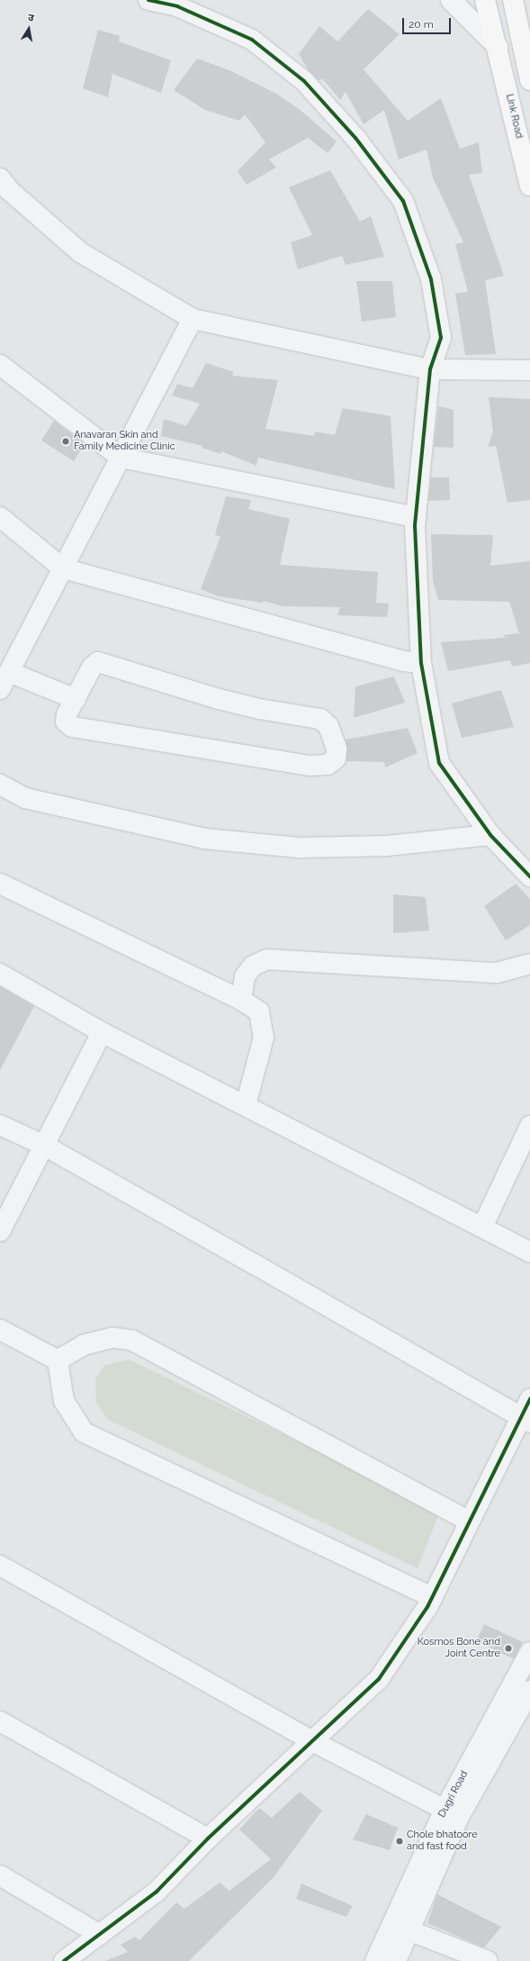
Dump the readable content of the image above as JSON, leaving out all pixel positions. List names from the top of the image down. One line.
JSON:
{"streets":{"main road":["Link Road"],"street":["Dugri Road"]},"places":["Anavaran Skin and Family Medicine Clinic","Kosmos Bone and Joint Centre","Chole bhatoore and fast food"],"scale_bar":"20 m","north":"top"}
